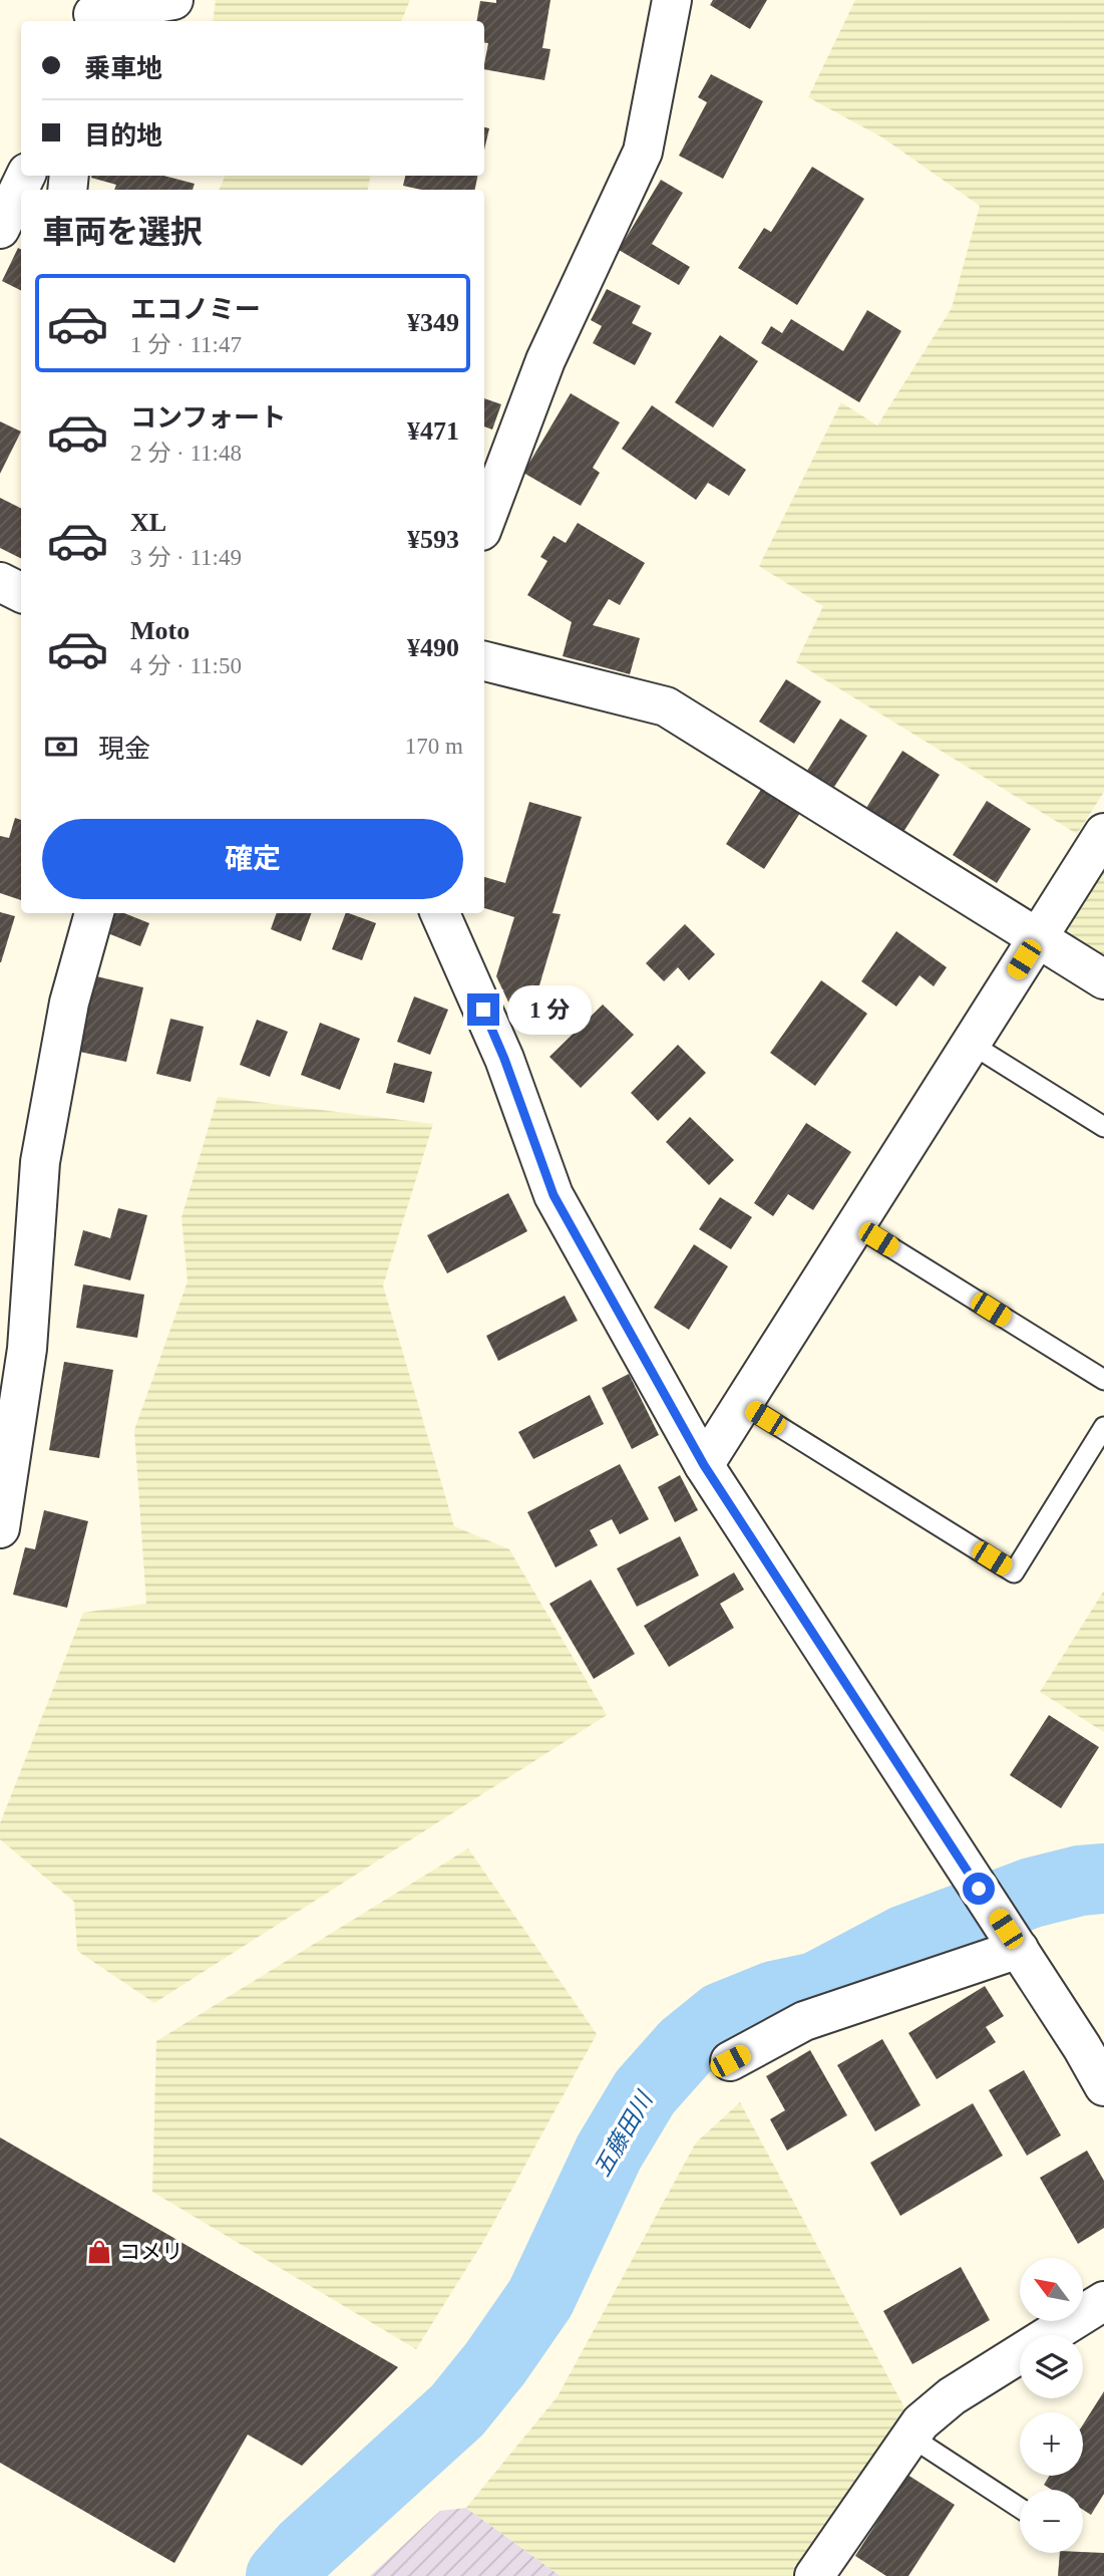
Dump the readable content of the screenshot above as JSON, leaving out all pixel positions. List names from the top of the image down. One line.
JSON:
{"water":["五藤田川"],"places":{"shop":["コメリ"]},"north":"top left","page":{"banner":["乗車地","目的地"],"heading":"車両を選択","list":[{"name":"エコノミー","note":"1 分 · 11:47","value":"¥349"},{"name":"コンフォート","note":"2 分 · 11:48","value":"¥471"},{"name":"XL","note":"3 分 · 11:49","value":"¥593"},{"name":"Moto","note":"4 分 · 11:50","value":"¥490"}],"pay":["現金","170 m"],"buttons":"確定","bubble":"1 分","map_buttons":["+","−"]}}
